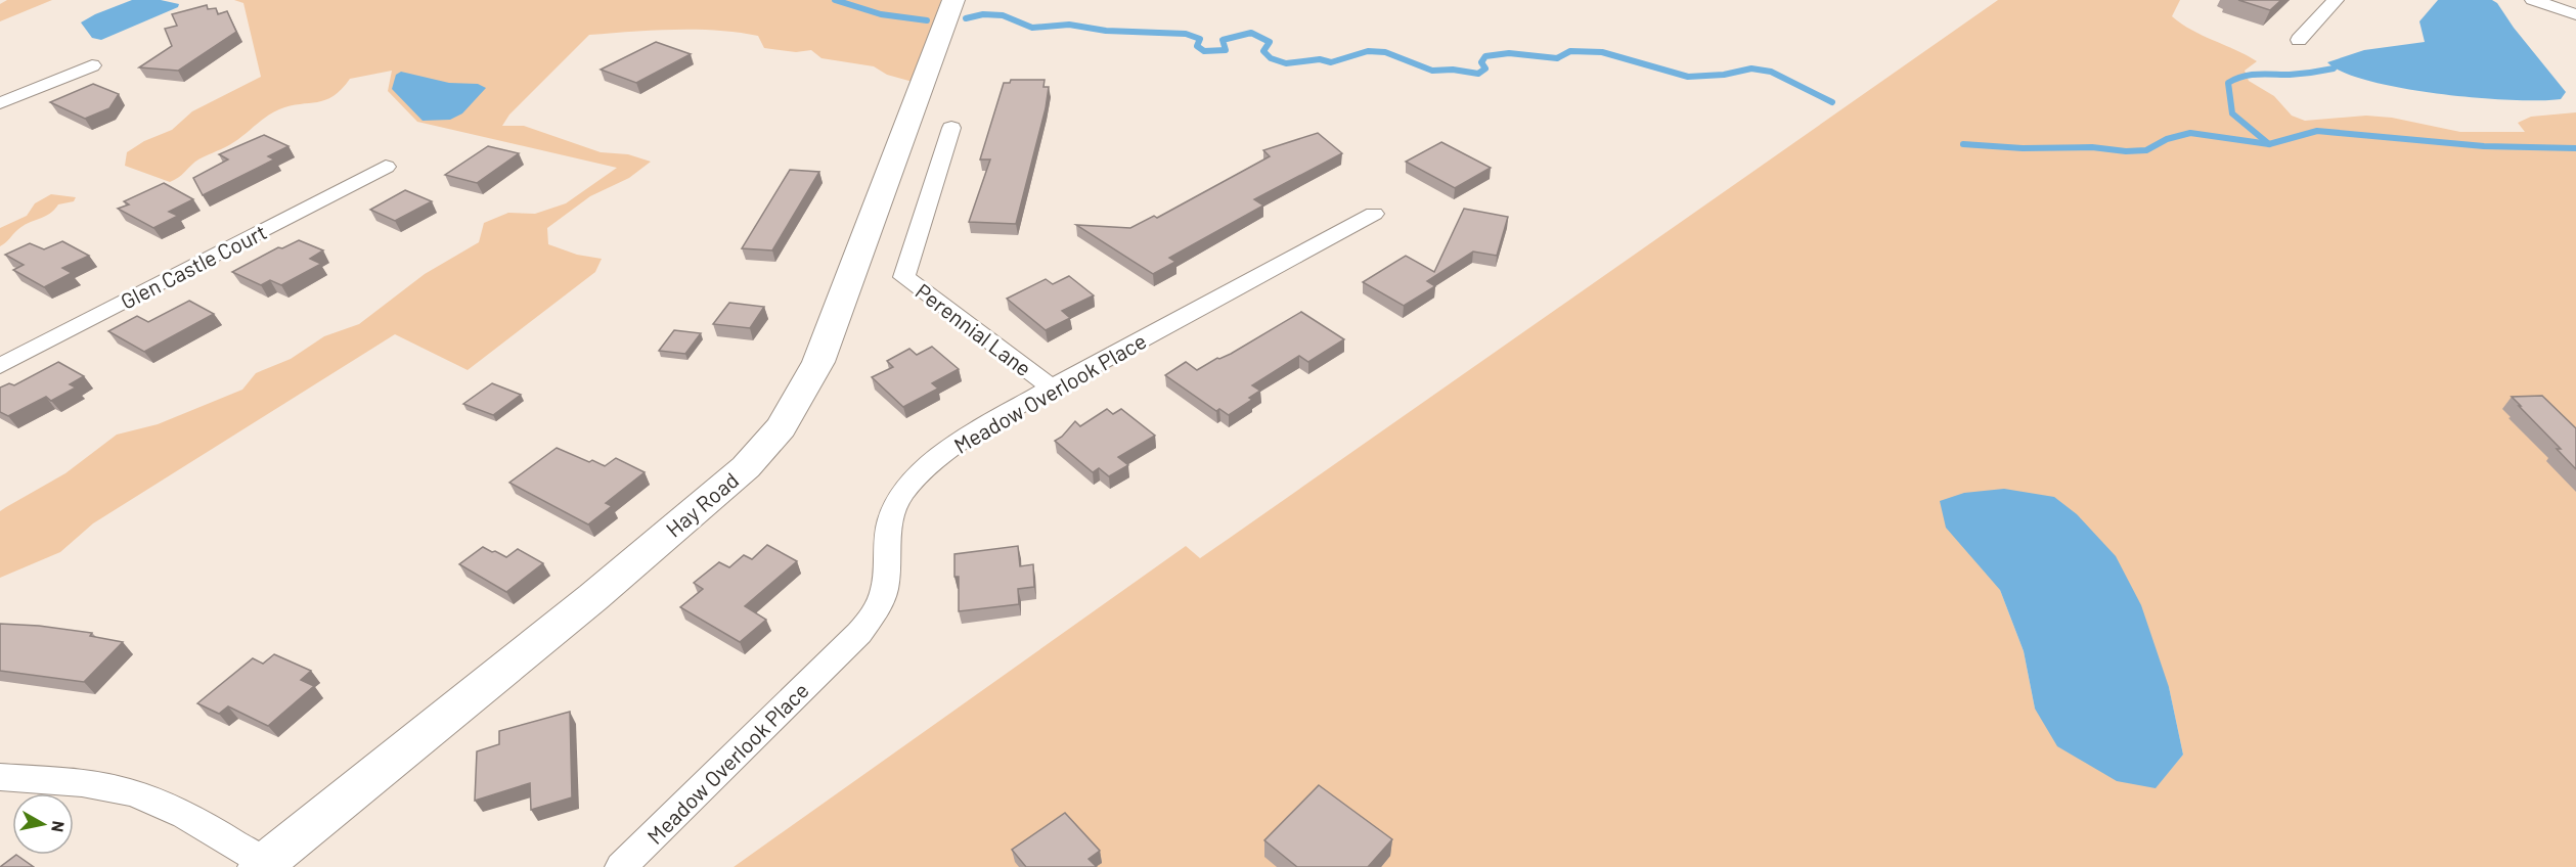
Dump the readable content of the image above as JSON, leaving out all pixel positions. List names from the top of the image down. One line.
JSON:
{"streets":{"street":["Glen Castle Court","Perennial Lane","Meadow Overlook Place","Hay Road"]},"crossings":[["Perennial Lane","Meadow Overlook Place"]],"north":"right"}
